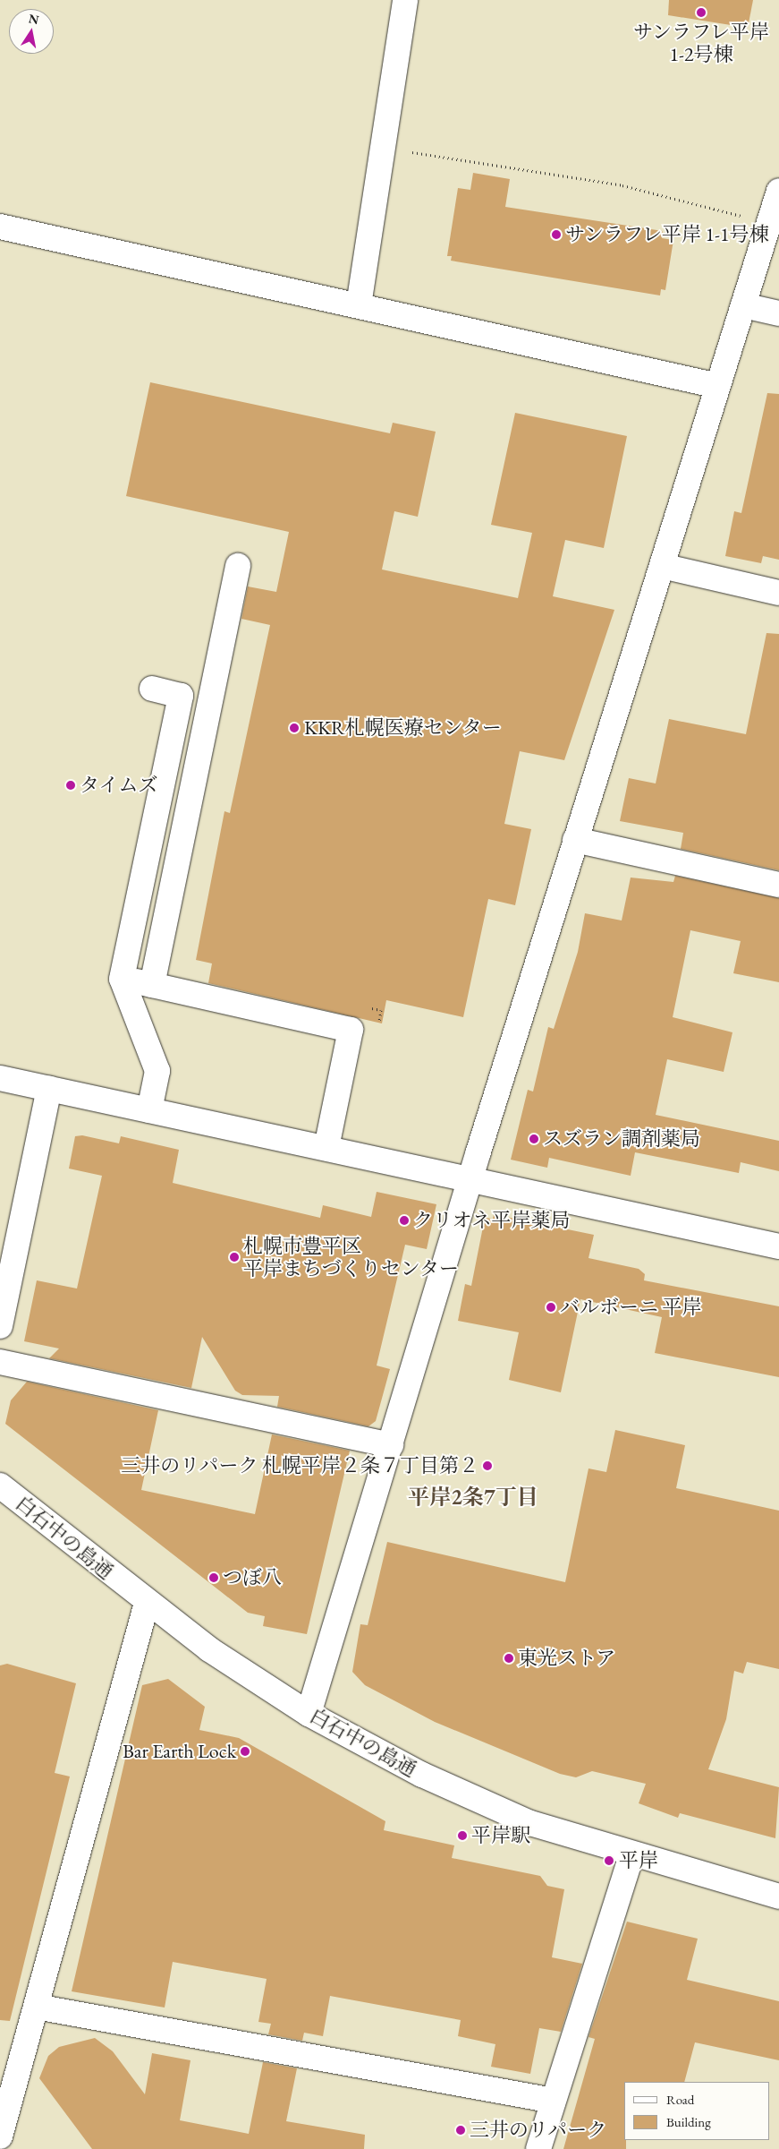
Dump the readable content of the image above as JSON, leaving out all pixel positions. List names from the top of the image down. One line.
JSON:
{"streets":{"street":["白石中の島通"]},"districts":["平岸2条7丁目"],"places":["サンラフレ平岸 1-2号棟","サンラフレ平岸 1-1号棟","KKR札幌医療センター","タイムズ","スズラン調剤薬局","クリオネ平岸薬局","札幌市豊平区 平岸まちづくりセンター","バルボーニ 平岸","三井のリパーク 札幌平岸２条７丁目第２","つぼ八","東光ストア","Bar Earth Lock","平岸駅","平岸","三井のリパーク"],"legend":["Road","Building"],"north":"top"}
